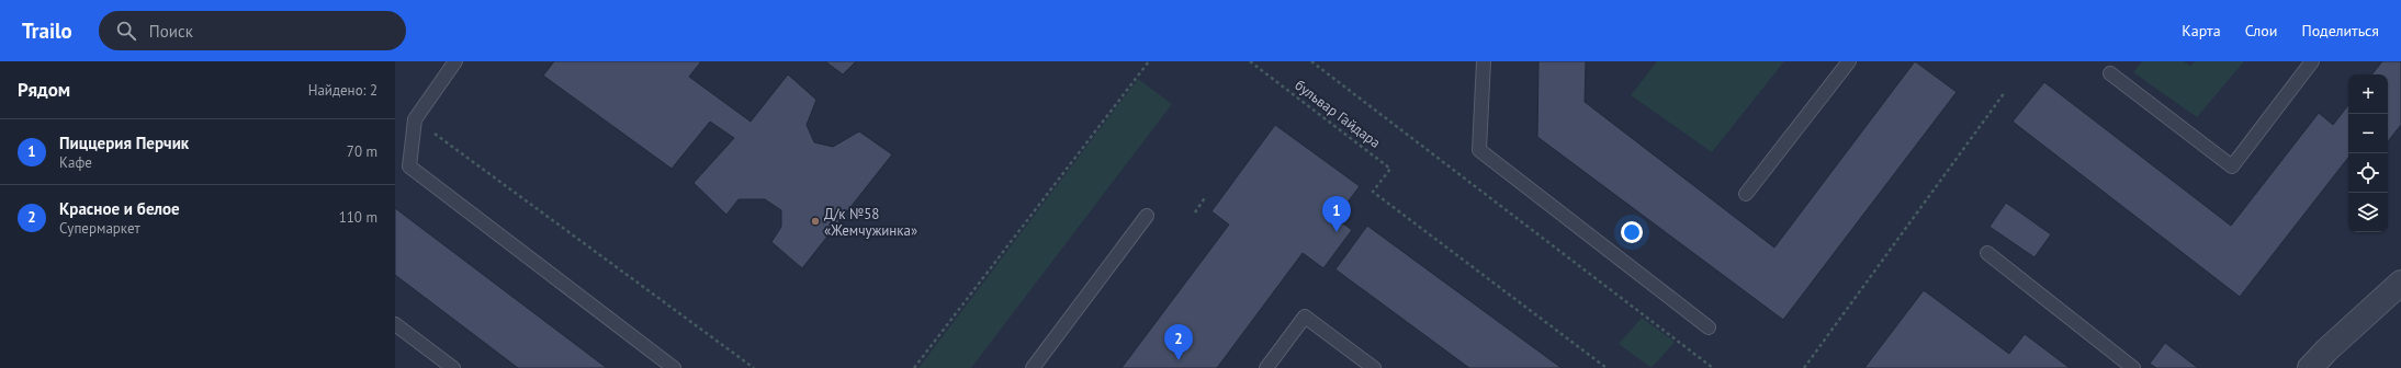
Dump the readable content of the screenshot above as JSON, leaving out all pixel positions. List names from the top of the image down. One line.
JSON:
{"streets":{"path":["бульвар Гайдара"]},"places":["Д/к №58 «Жемчужинка»"],"page":{"header":"Trailo","search":"Поиск","nav":["Карта","Слои","Поделиться"],"heading":["Рядом","Найдено: 2"],"map_buttons":["+","−"],"list":[{"mark":"1","name":"Пиццерия Перчик","note":"Кафе","value":"70 m"},{"mark":"2","name":"Красное и белое","note":"Супермаркет","value":"110 m"}],"pins":["1","2"]}}
